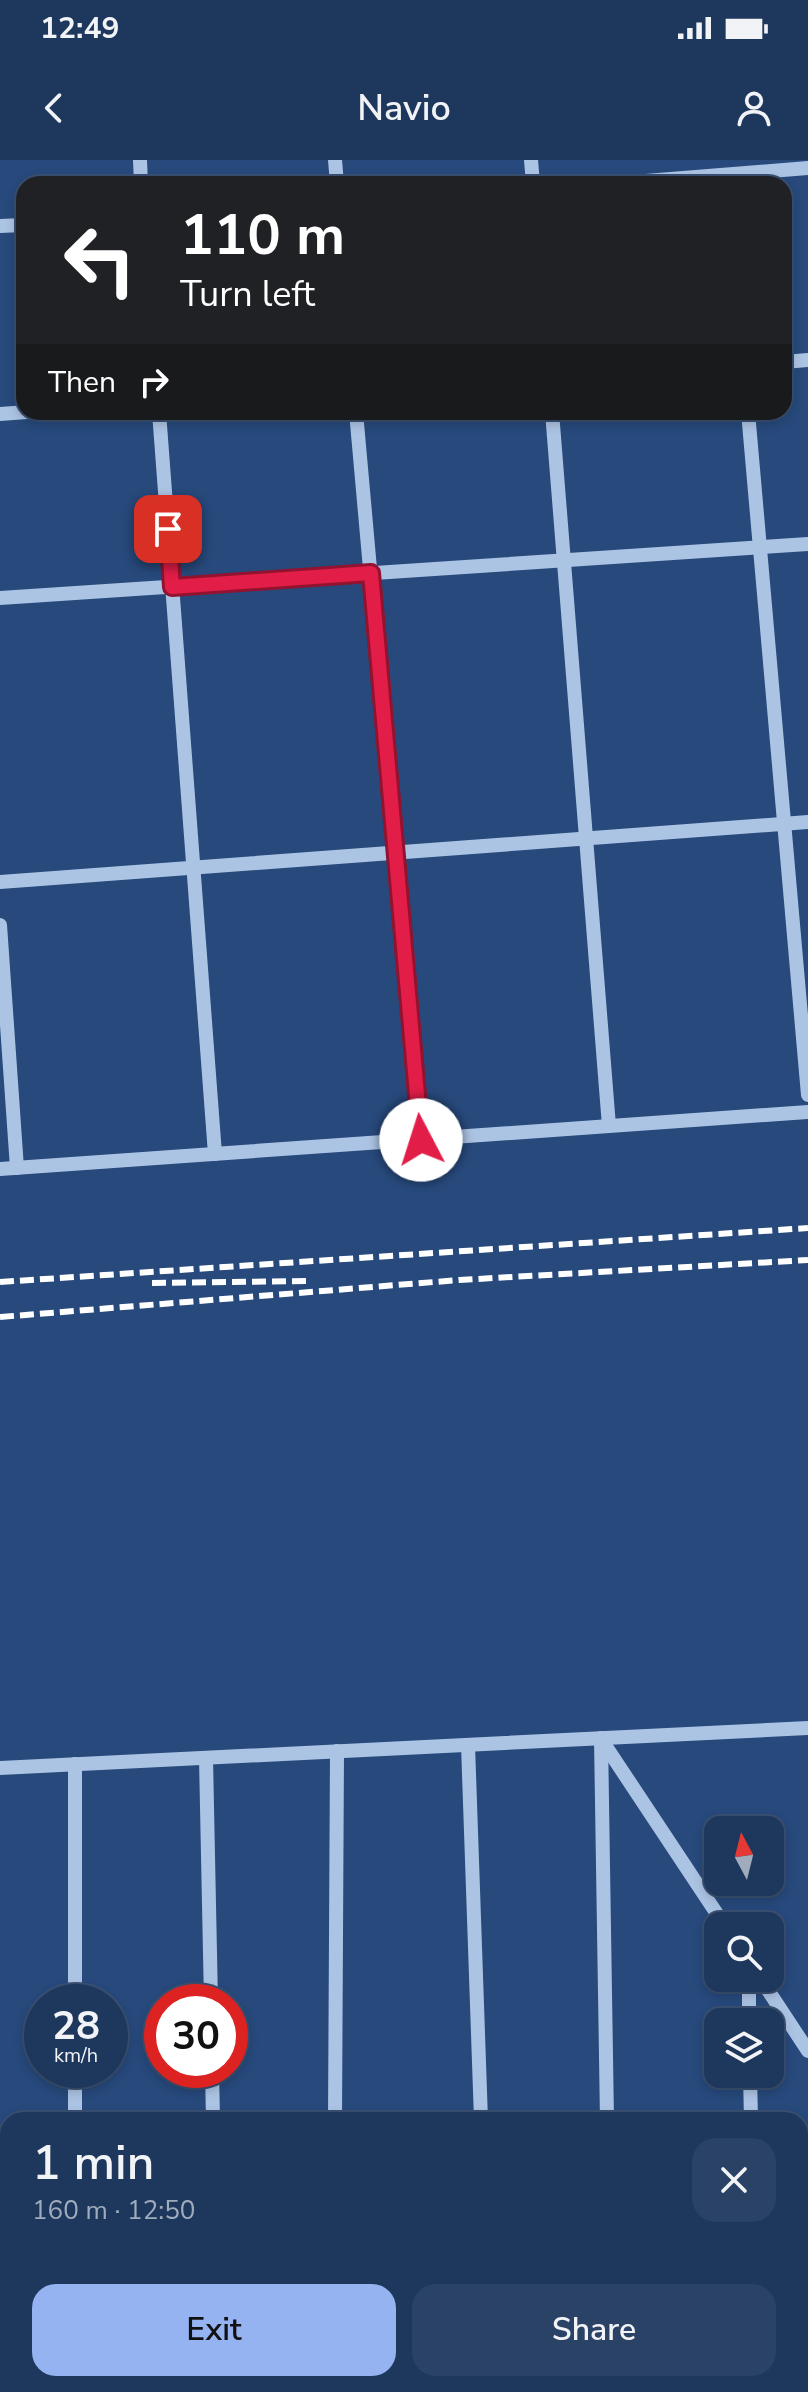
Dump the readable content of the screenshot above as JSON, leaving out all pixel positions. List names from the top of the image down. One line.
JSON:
{"north":"top","page":{"status":"12:49","header":"Navio","turn":["110 m","Turn left"],"then":"Then","speed":"28 km/h","limit":"30","heading":["1 min","160 m · 12:50"],"buttons":["Exit","Share"]}}
